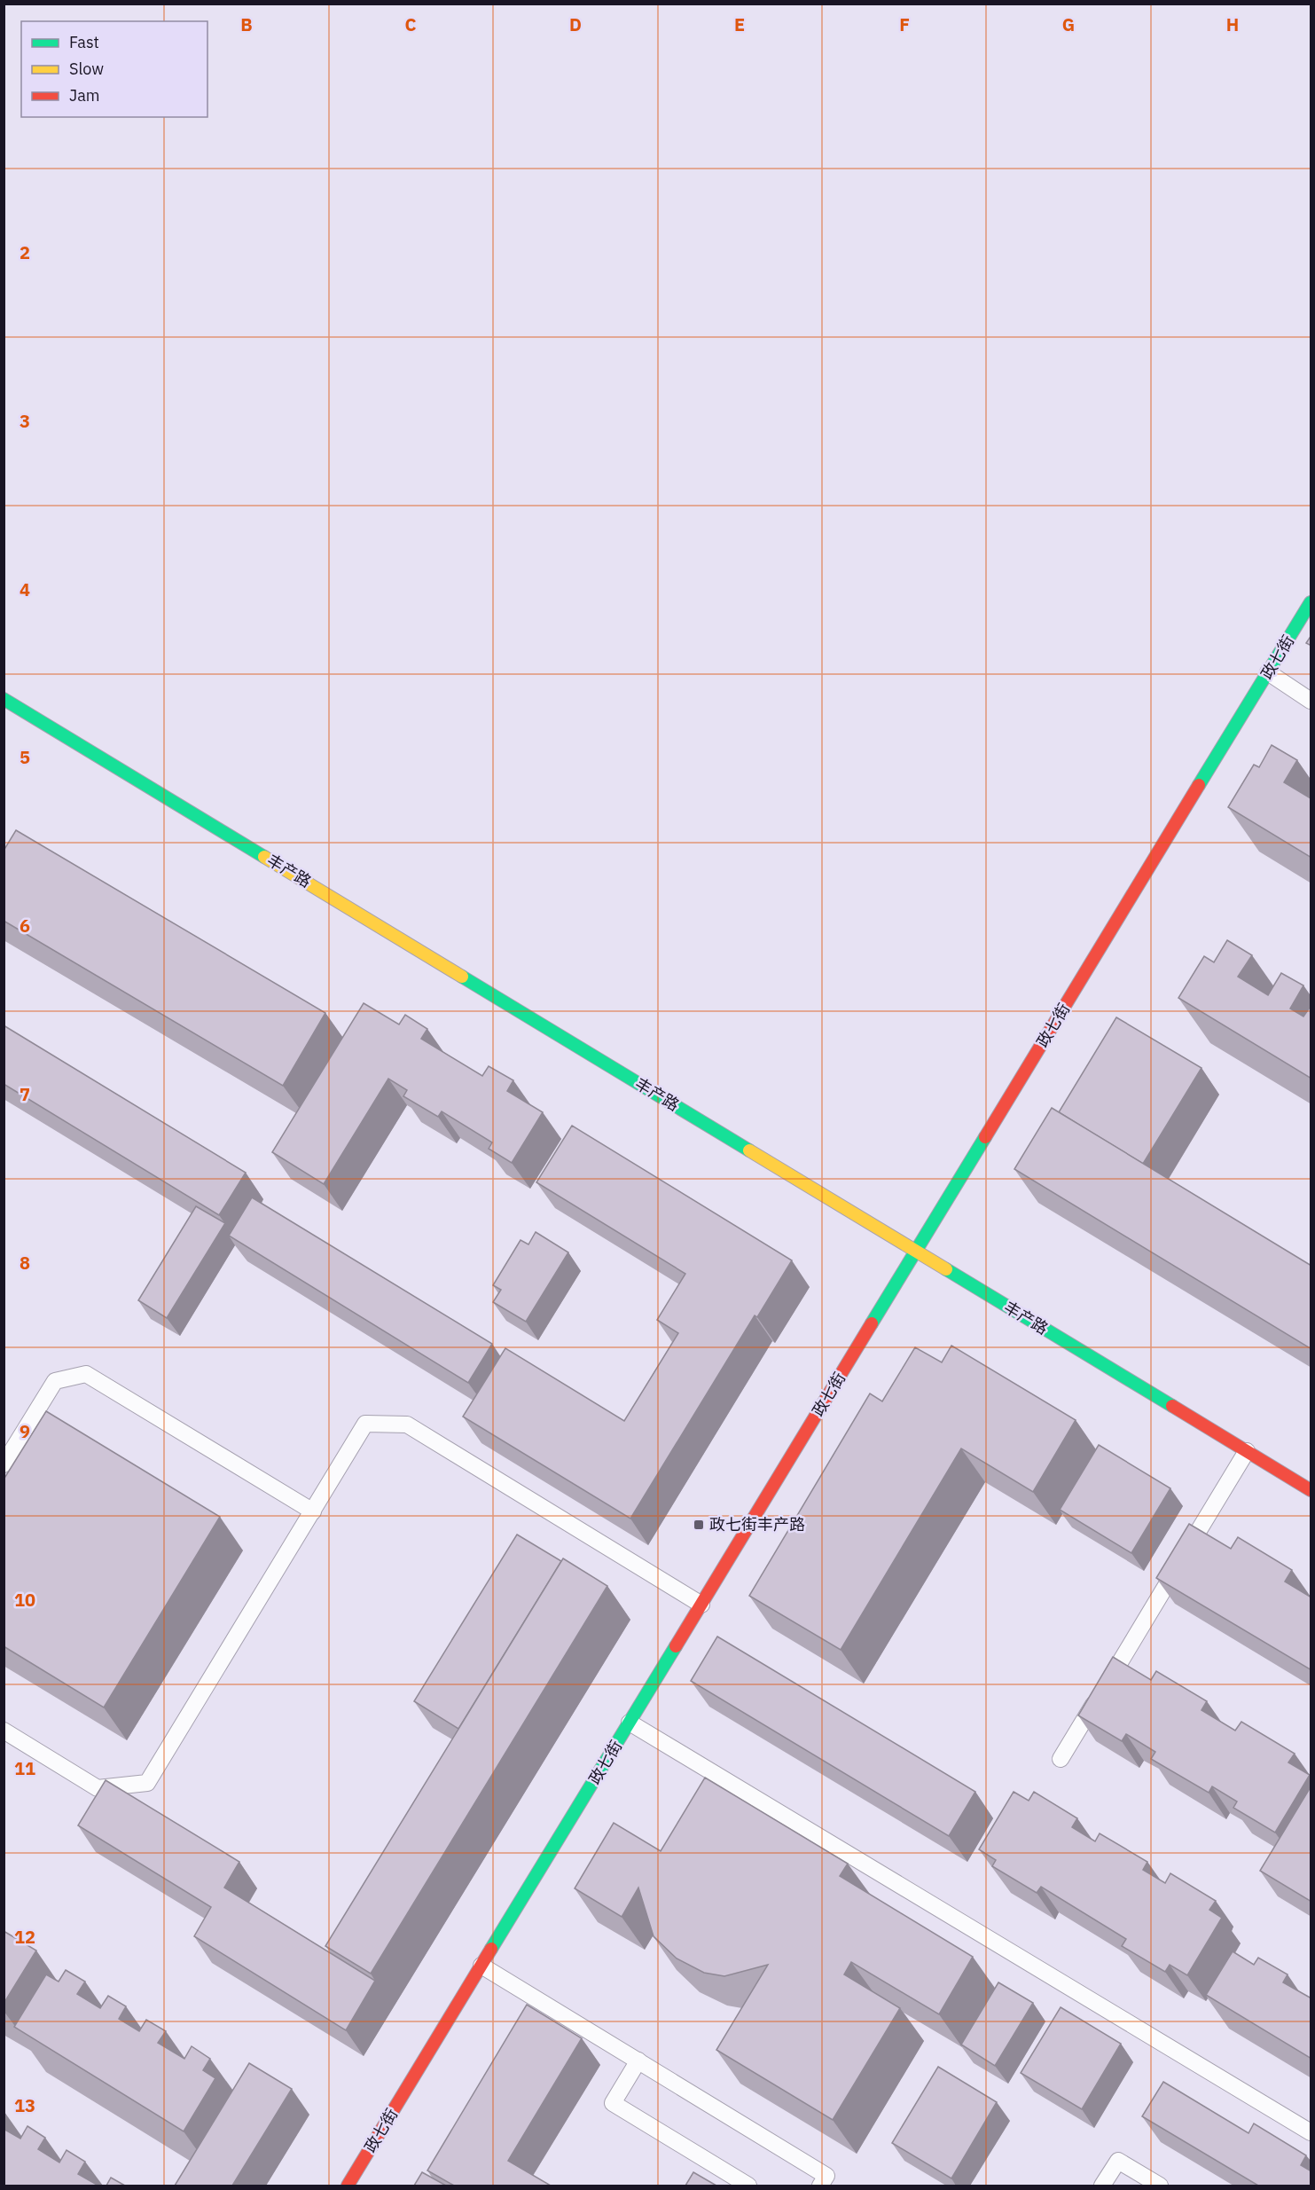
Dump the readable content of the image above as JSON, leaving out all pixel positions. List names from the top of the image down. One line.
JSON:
{"streets":{"street":["政七街","丰产路"]},"crossings":[["政七街","丰产路"]],"places":{"transit":["政七街丰产路"]},"legend":["Fast","Slow","Jam"],"grid":{"columns":["B","C","D","E","F","G","H"],"rows":["2","3","4","5","6","7","8","9","10","11","12","13"]}}
